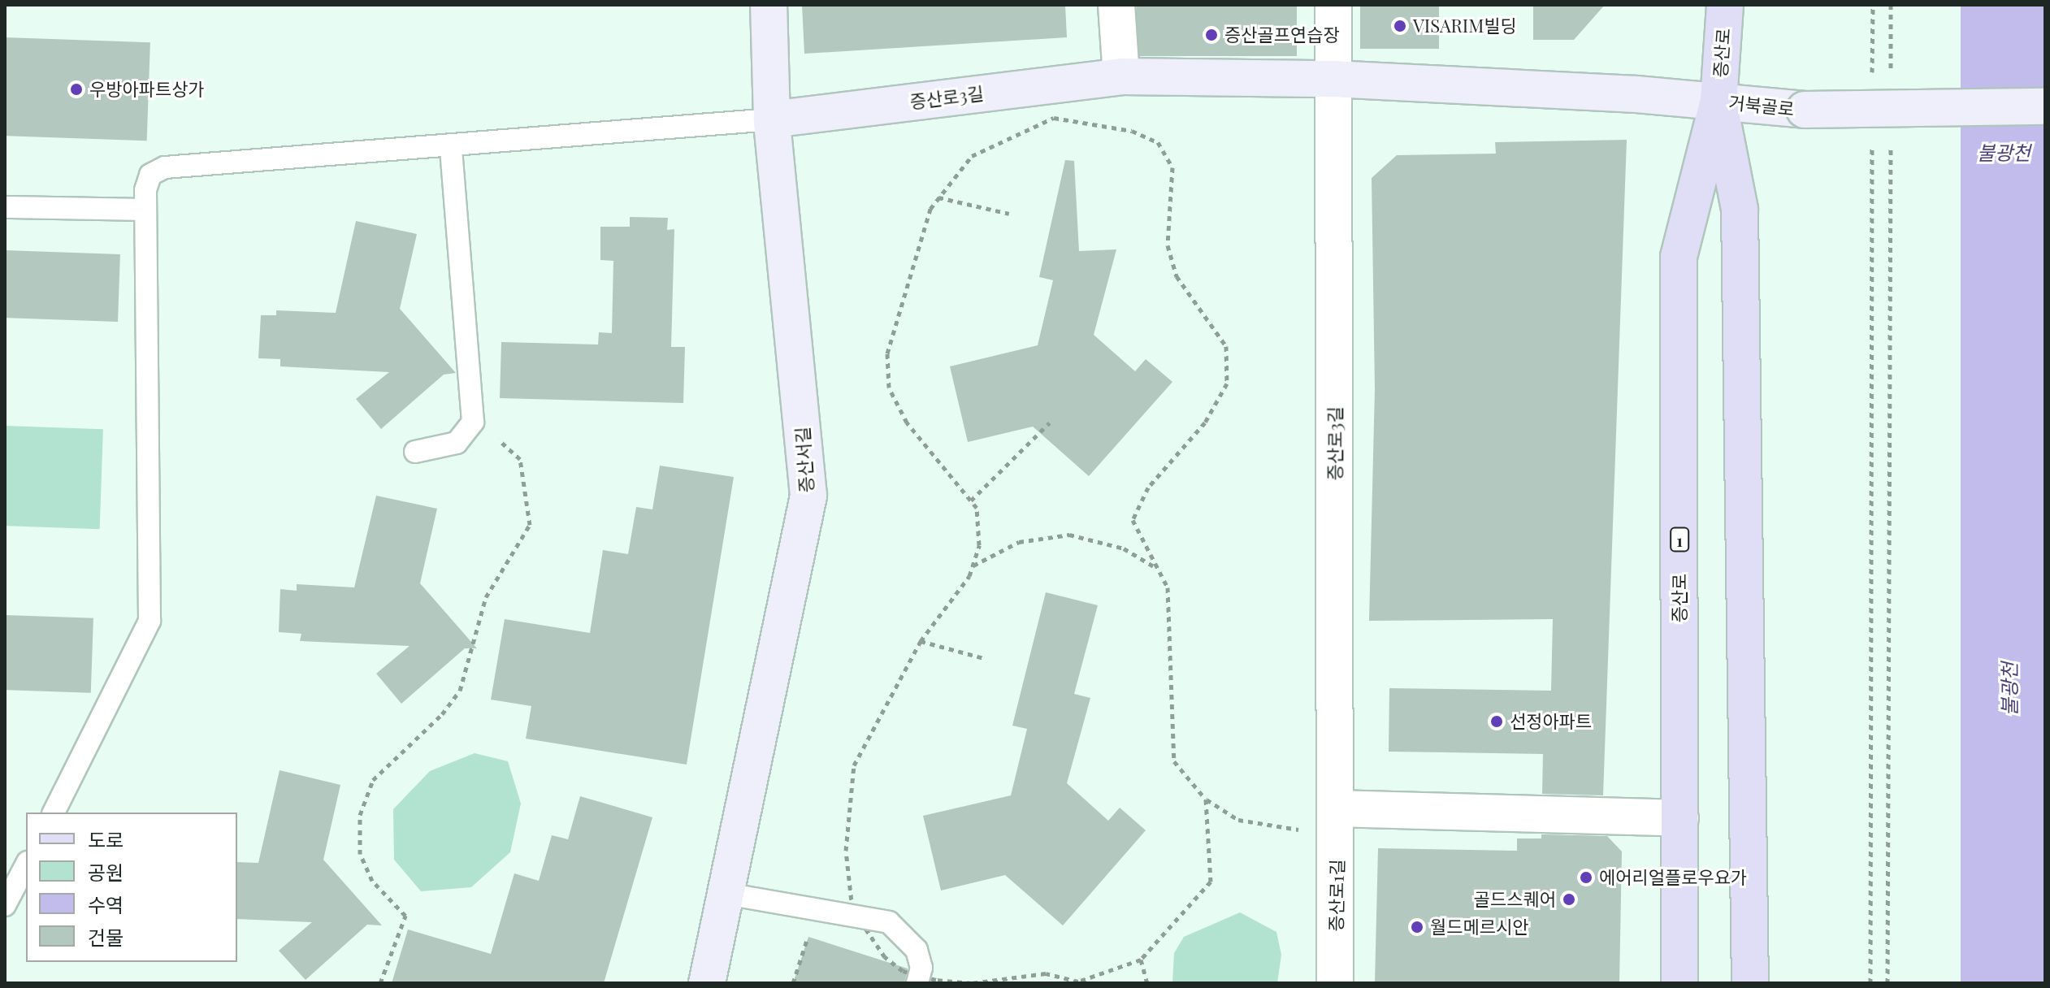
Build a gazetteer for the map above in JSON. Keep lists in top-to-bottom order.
{
  "streets": {
    "main road": ["증산로", "1"],
    "street": [
      "증산로3길",
      "거북골로",
      "증산서길",
      "증산로1길"
    ]
  },
  "crossings": [
    ["증산로", "증산로3길"],
    ["증산로", "거북골로"],
    ["증산로3길", "거북골로"],
    ["증산로3길", "증산서길"],
    ["증산로3길", "증산로1길"]
  ],
  "water": ["불광천"],
  "places": [
    "VISARIM빌딩",
    "증산골프연습장",
    "우방아파트상가",
    "선정아파트",
    "에어리얼플로우요가",
    "골드스퀘어",
    "월드메르시안"
  ],
  "legend": [
    "도로",
    "공원",
    "수역",
    "건물"
  ]
}
